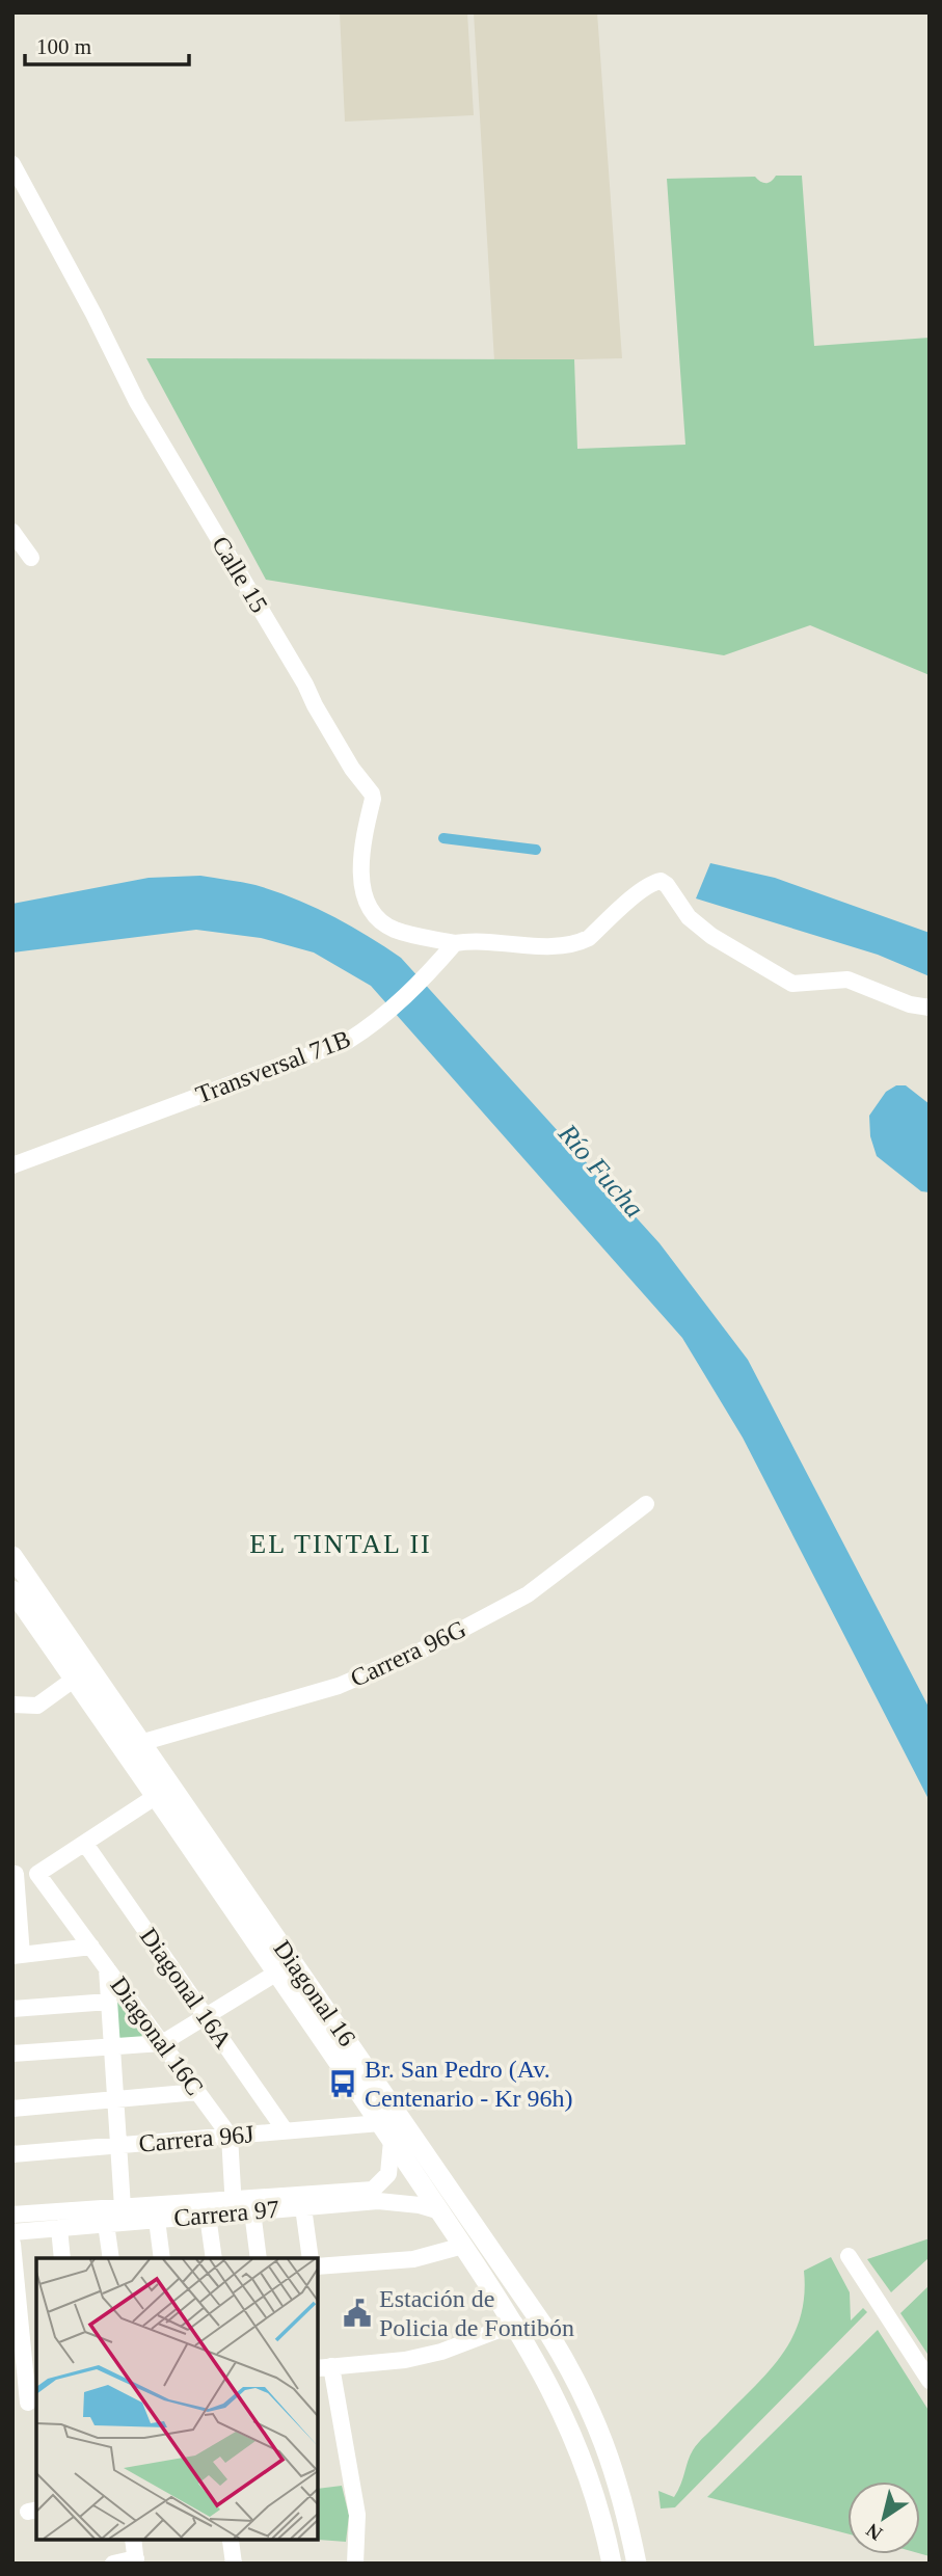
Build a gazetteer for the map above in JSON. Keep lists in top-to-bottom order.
{
  "streets": {
    "main road": ["Diagonal 16"],
    "street": [
      "Calle 15",
      "Transversal 71B",
      "Carrera 96G",
      "Diagonal 16A",
      "Diagonal 16C",
      "Carrera 96J",
      "Carrera 97"
    ]
  },
  "crossings": [
    ["Calle 15", "Transversal 71B"],
    ["Carrera 96G", "Diagonal 16"],
    ["Diagonal 16A", "Carrera 96J"],
    ["Diagonal 16", "Carrera 96J"],
    ["Diagonal 16", "Carrera 97"],
    ["Diagonal 16C", "Carrera 96J"]
  ],
  "districts": ["EL TINTAL II"],
  "water": ["Río Fucha"],
  "places": {
    "bus stop": ["Br. San Pedro (Av. Centenario - Kr 96h)"],
    "public building": ["Estación de Policia de Fontibón"]
  },
  "scale_bar": "100 m",
  "north": "bottom left"
}
